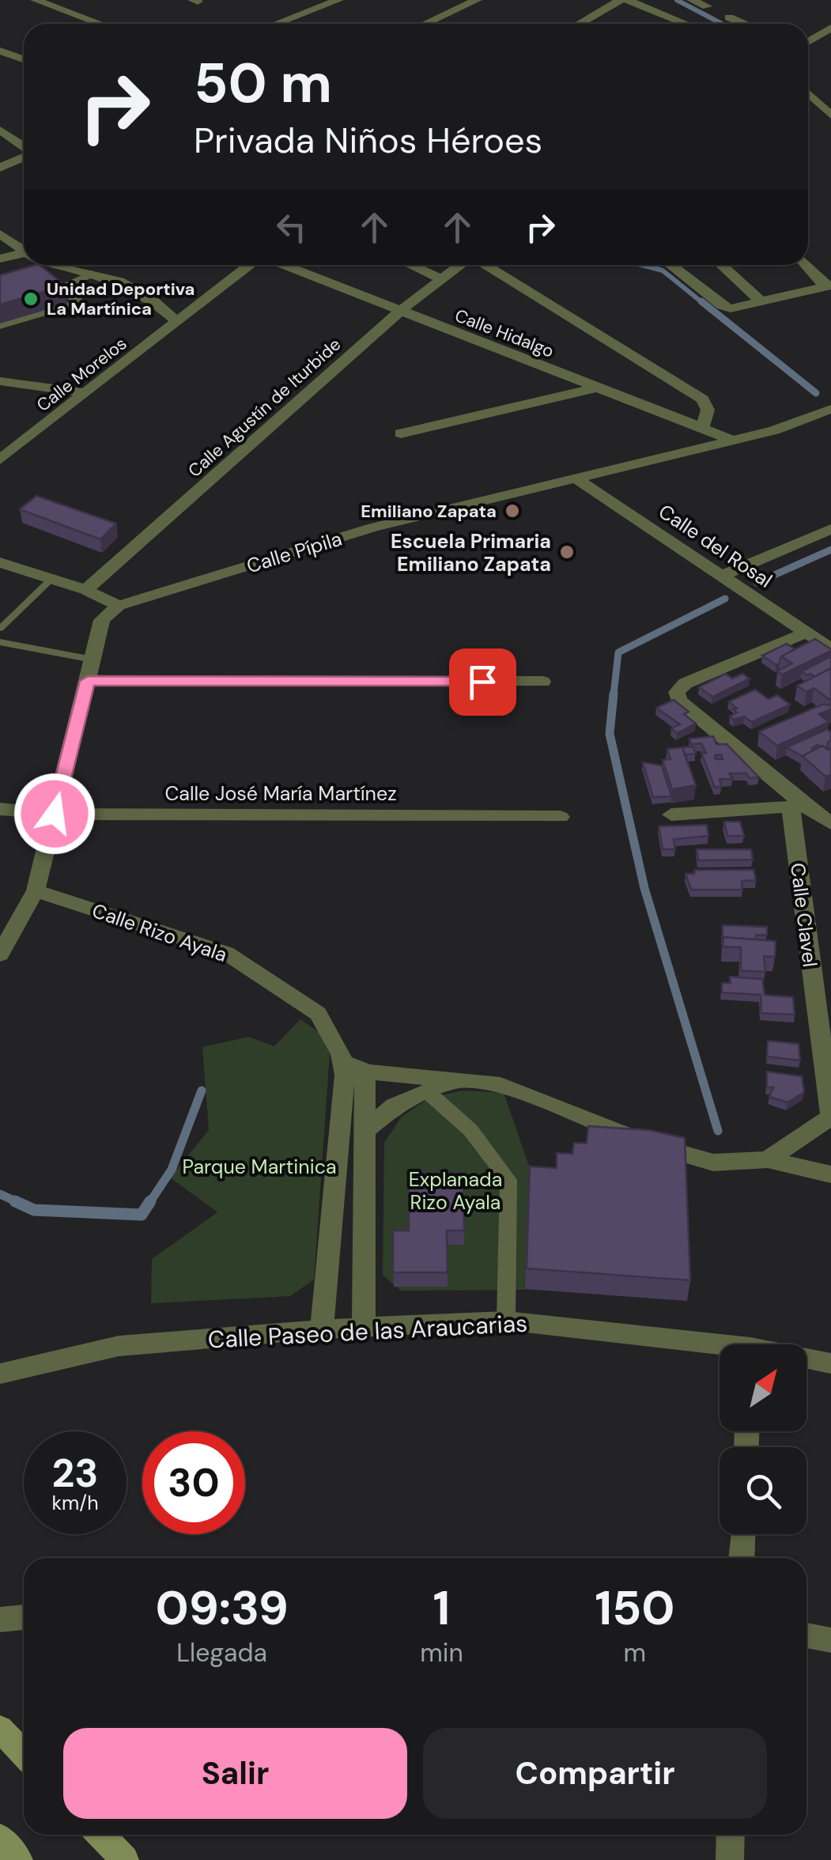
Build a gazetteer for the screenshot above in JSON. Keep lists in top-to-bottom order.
{
  "streets": {
    "street": [
      "Calle Hidalgo",
      "Calle Morelos",
      "Calle Agustín de Iturbide",
      "Calle del Rosal",
      "Calle Pípila",
      "Calle José María Martínez",
      "Calle Clavel",
      "Calle Rizo Ayala",
      "Calle Paseo de las Araucarias"
    ]
  },
  "crossings": [
    ["Calle Hidalgo", "Calle Agustín de Iturbide"],
    ["Calle Hidalgo", "Calle Pípila"],
    ["Calle del Rosal", "Calle Pípila"],
    ["Calle Rizo Ayala", "Calle Paseo de las Araucarias"]
  ],
  "parks": ["Parque Martinica", "Explanada Rizo Ayala"],
  "places": ["Unidad Deportiva La Martínica", "Emiliano Zapata", "Escuela Primaria Emiliano Zapata"],
  "north": "top right",
  "page": {
    "turn": ["50 m", "Privada Niños Héroes"],
    "speed": "23 km/h",
    "limit": "30",
    "eta": [
      "09:39",
      "Llegada",
      "1",
      "min",
      "150",
      "m"
    ],
    "buttons": ["Salir", "Compartir"]
  }
}
